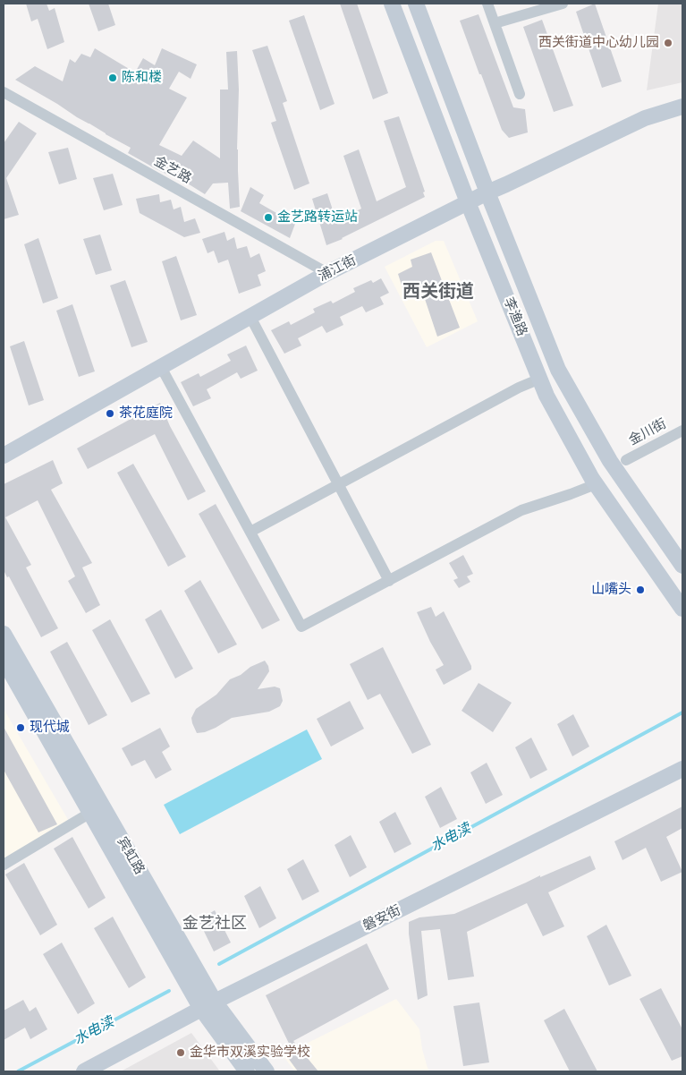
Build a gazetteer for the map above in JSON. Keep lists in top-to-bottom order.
{
  "streets": {
    "main road": [
      "浦江街",
      "李渔路",
      "宾虹路",
      "磐安街"
    ],
    "street": ["金艺路", "金川街"]
  },
  "crossings": [
    ["金艺路", "浦江街"],
    ["浦江街", "李渔路"],
    ["宾虹路", "磐安街"]
  ],
  "districts": ["西关街道", "金艺社区"],
  "water": ["水电渎"],
  "places": [
    "西关街道中心幼儿园",
    "陈和楼",
    "金艺路转运站",
    "茶花庭院",
    "山嘴头",
    "现代城",
    "金华市双溪实验学校"
  ]
}
